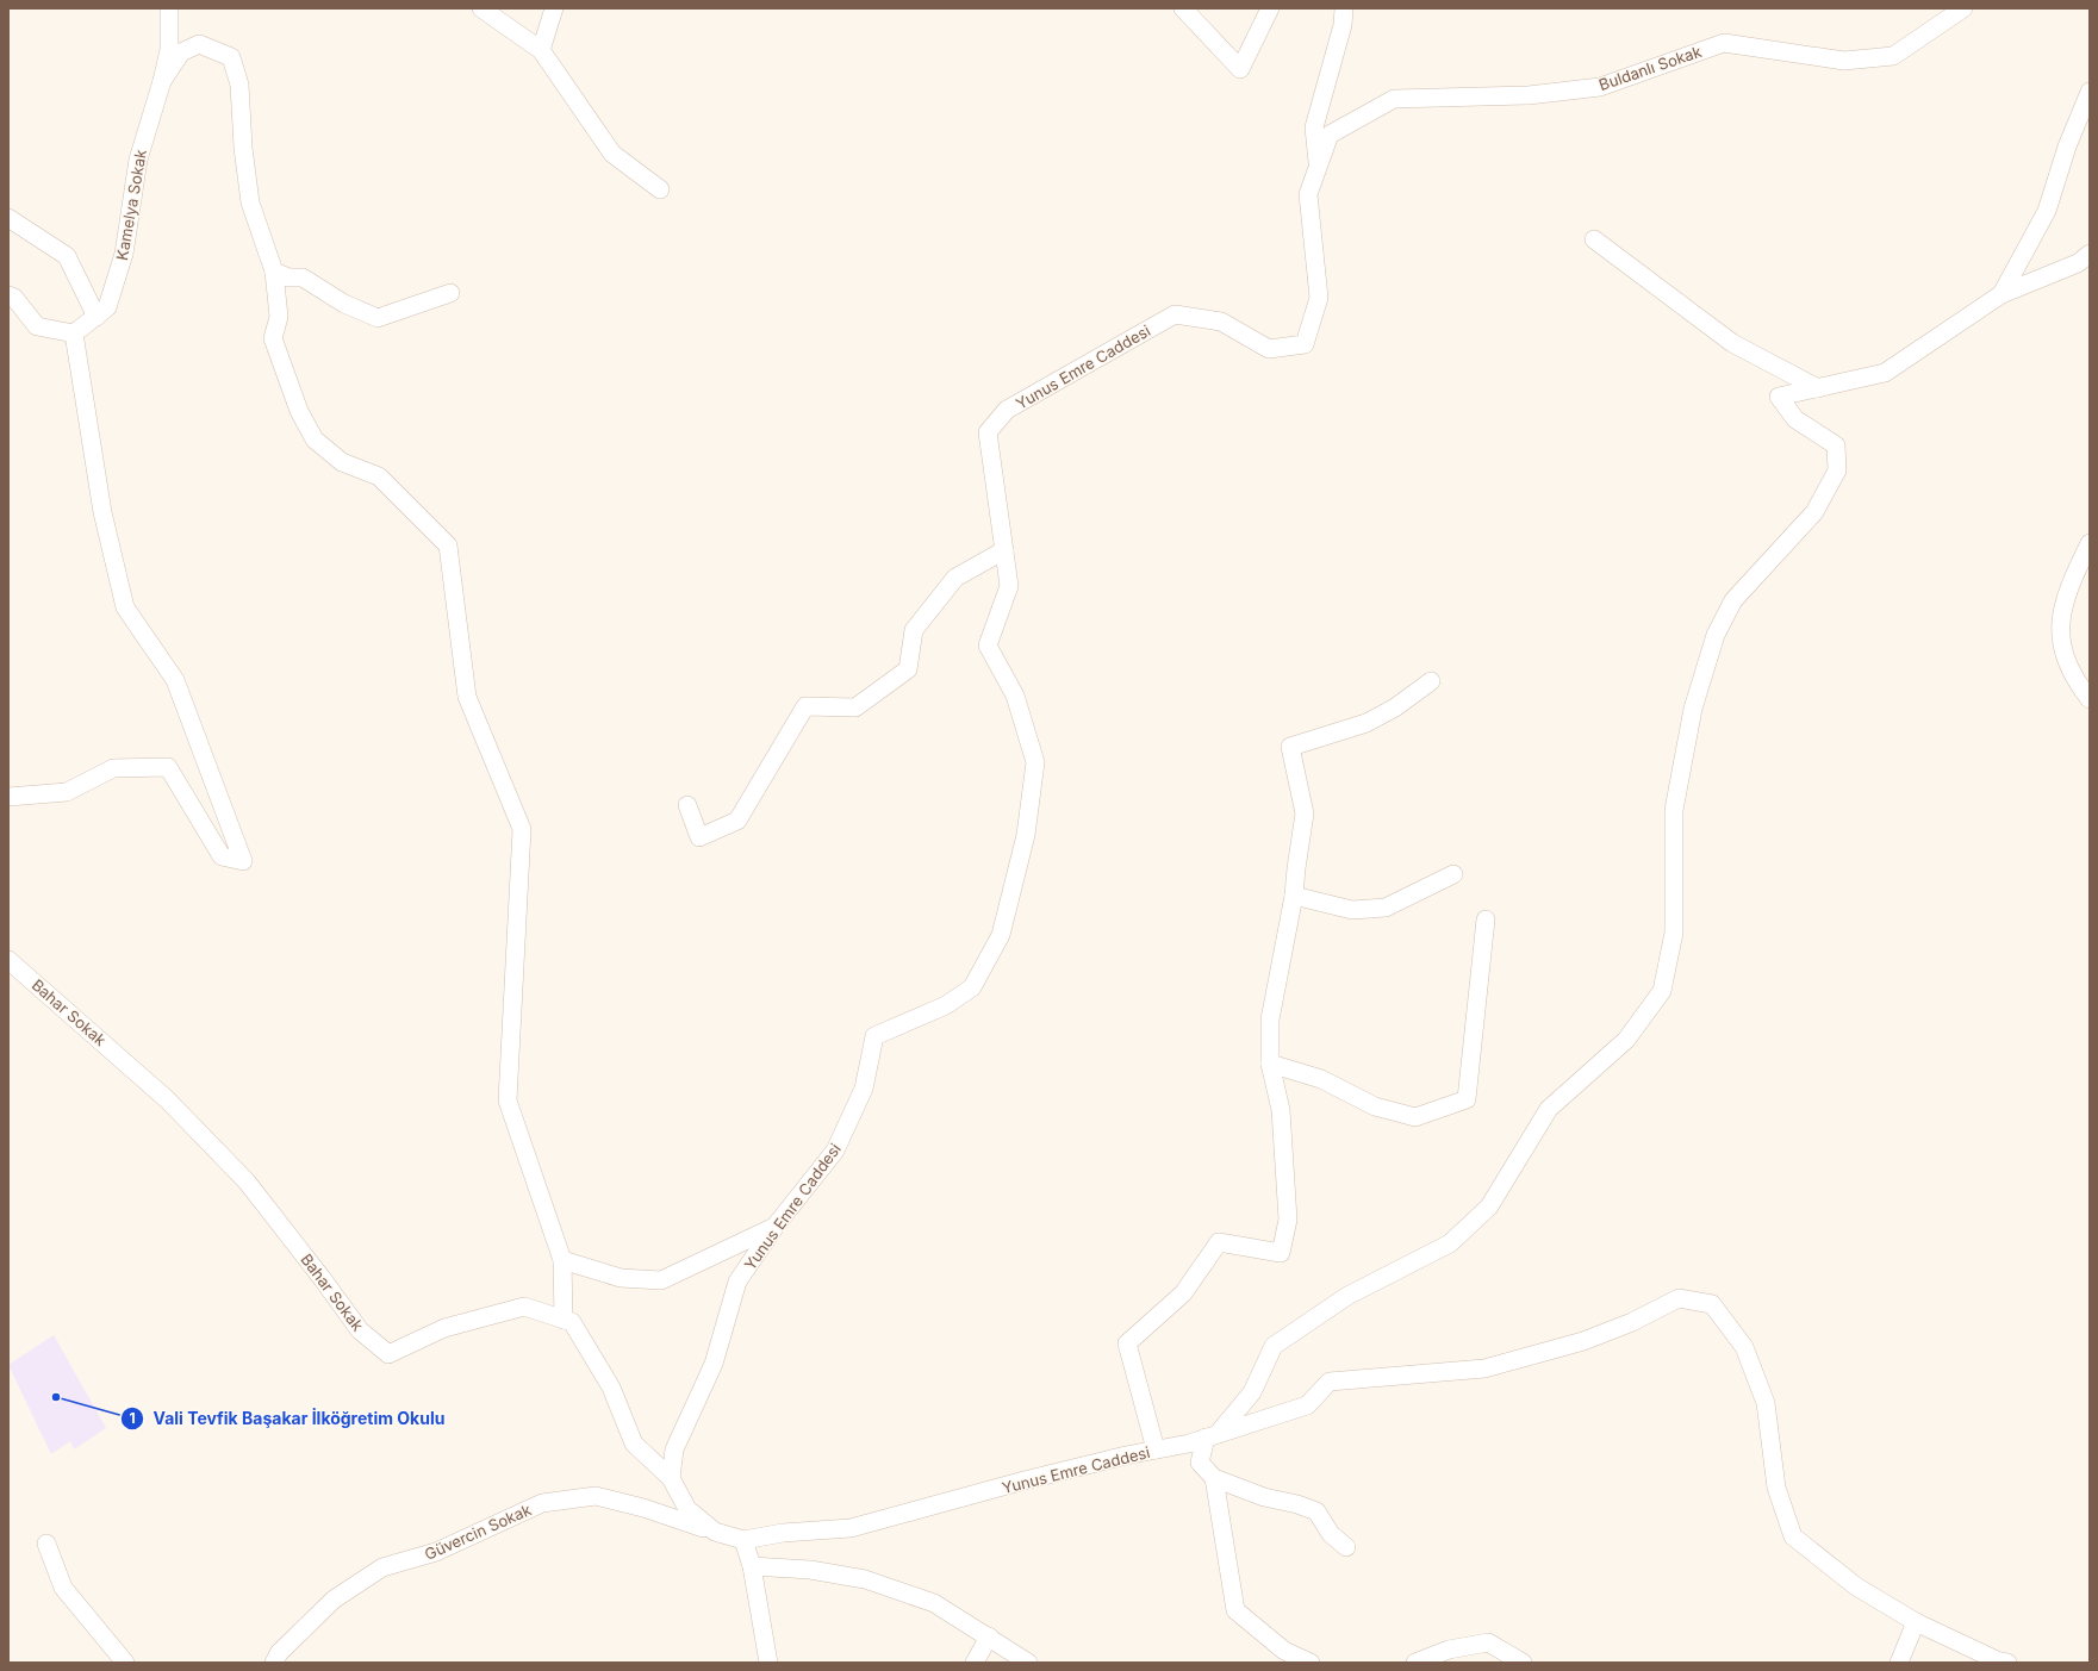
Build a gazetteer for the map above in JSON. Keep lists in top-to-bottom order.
{
  "streets": {
    "street": [
      "Buldanlı Sokak",
      "Kamelya Sokak",
      "Yunus Emre Caddesi",
      "Bahar Sokak",
      "Güvercin Sokak"
    ]
  },
  "crossings": [
    ["Buldanlı Sokak", "Yunus Emre Caddesi"],
    ["Yunus Emre Caddesi", "Bahar Sokak"],
    ["Yunus Emre Caddesi", "Güvercin Sokak"]
  ],
  "places": ["Vali Tevfik Başakar İlköğretim Okulu"]
}
